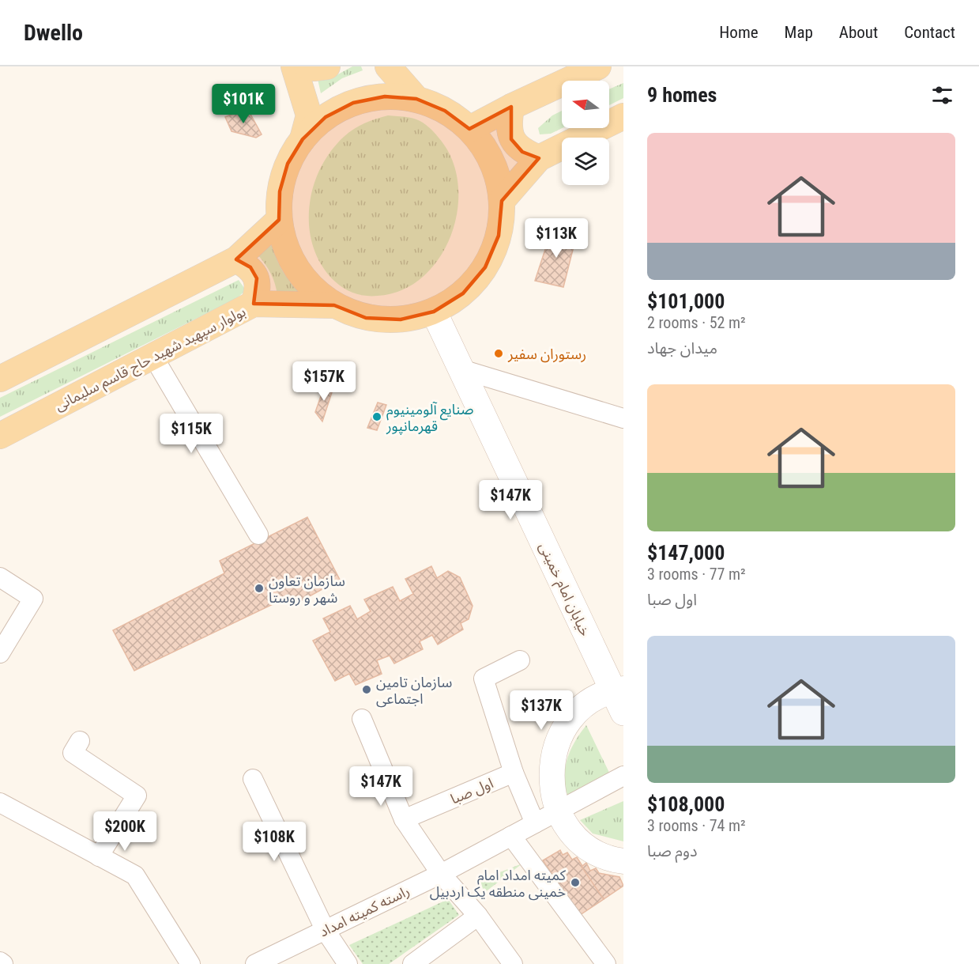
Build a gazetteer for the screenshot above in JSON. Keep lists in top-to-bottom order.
{
  "streets": {
    "main road": ["بولوار سپهبد شهید حاج قاسم سلیمانی", "خیابان امام خمینی"],
    "street": ["اول صبا", "راسته کمیته امداد"]
  },
  "places": [
    "رستوران سفیر",
    "صنایع آلومینیوم قهرمانپور",
    "سازمان تعاون شهر و روستا",
    "سازمان تامین اجتماعی",
    "کمیته امداد امام خمینی منطقه یک اردبیل"
  ],
  "north": "left",
  "page": {
    "header": "Dwello",
    "nav": [
      "Home",
      "Map",
      "About",
      "Contact"
    ],
    "heading": "9 homes",
    "price": [
      "$101K",
      "$113K",
      "$157K",
      "$115K",
      "$147K",
      "$137K",
      "$147K",
      "$200K",
      "$108K"
    ],
    "list": [
      {
        "name": "$101,000",
        "note": "2 rooms · 52 m² · میدان جهاد"
      },
      {
        "name": "$147,000",
        "note": "3 rooms · 77 m² · اول صبا"
      },
      {
        "name": "$108,000",
        "note": "3 rooms · 74 m² · دوم صبا"
      }
    ]
  }
}
